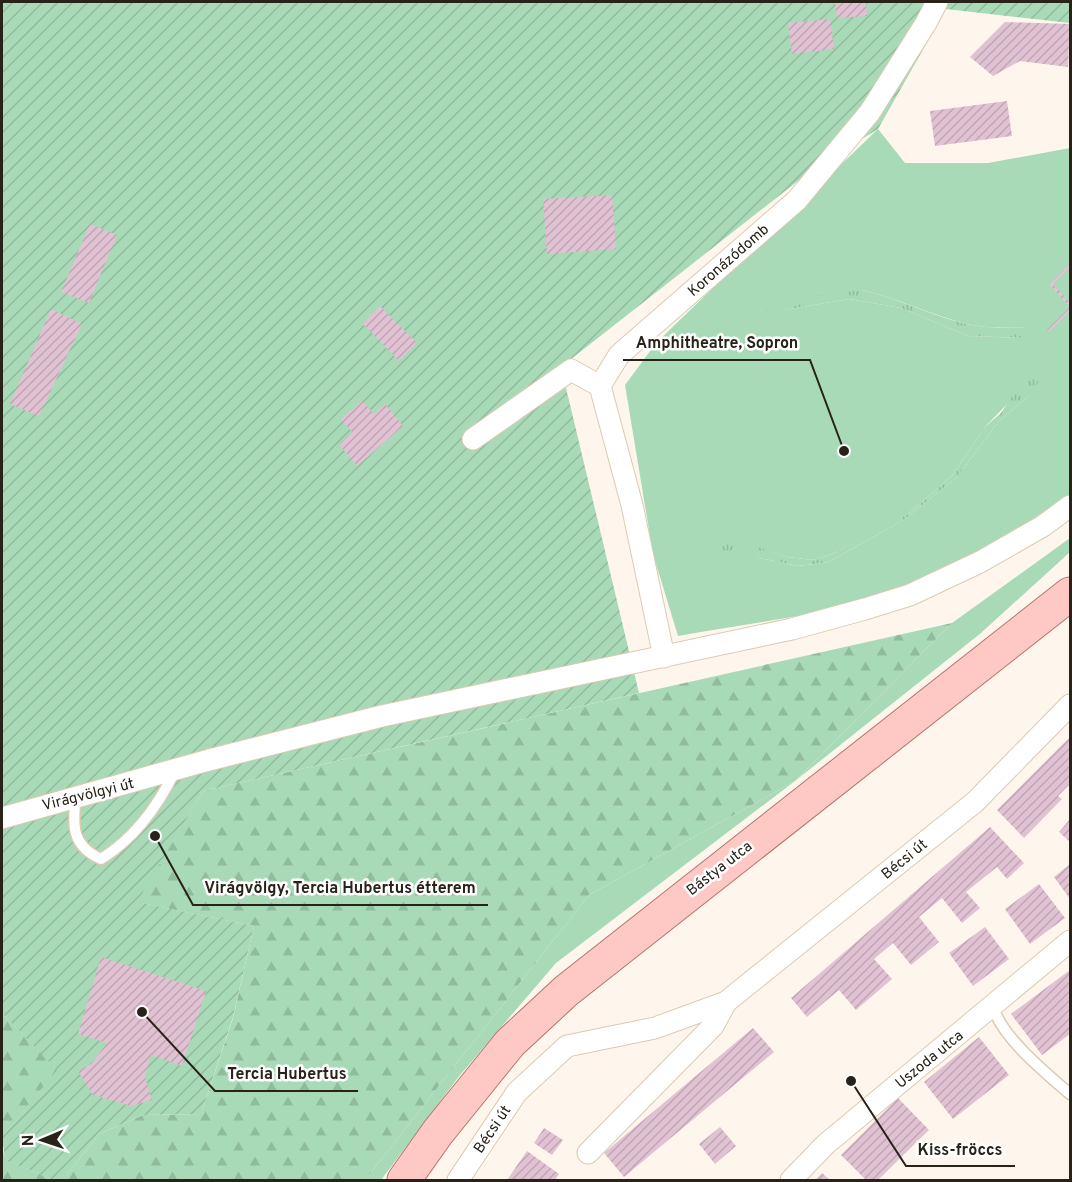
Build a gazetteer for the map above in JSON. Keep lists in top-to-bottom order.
{
  "streets": {
    "main road": ["Bástya utca"],
    "street": [
      "Koronázódomb",
      "Virágvölgyi út",
      "Bécsi út",
      "Uszoda utca"
    ]
  },
  "places": [
    "Amphitheatre, Sopron",
    "Virágvölgy, Tercia Hubertus étterem",
    "Tercia Hubertus",
    "Kiss-fröccs"
  ],
  "north": "left"
}
